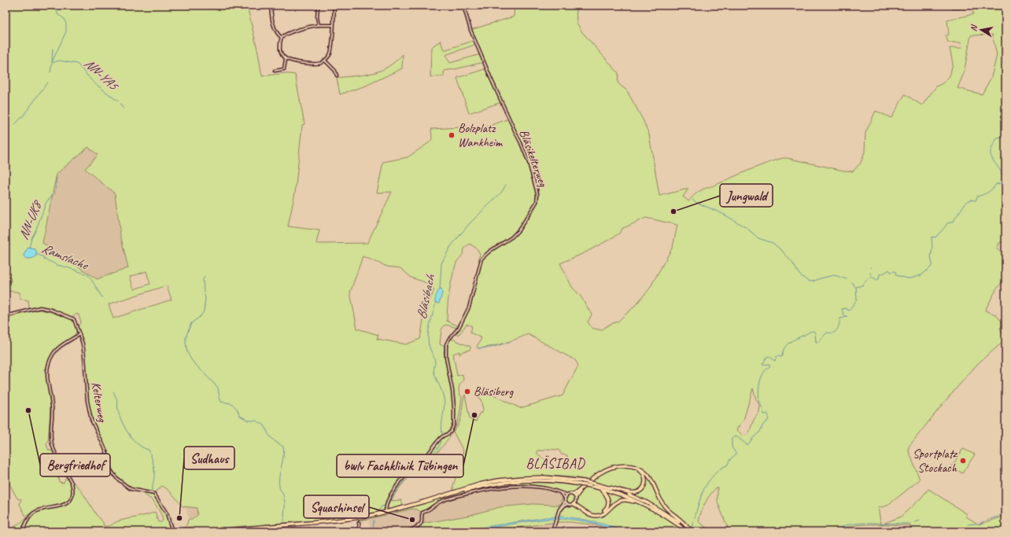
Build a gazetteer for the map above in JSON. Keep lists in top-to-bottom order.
{
  "streets": {
    "street": ["Bläsikelterweg", "Kelterweg"]
  },
  "districts": ["BLÄSIBAD"],
  "water": [
    "NN-YA5",
    "NN-UK8",
    "Ramslache",
    "Bläsibach"
  ],
  "places": [
    "Bolzplatz Wankheim",
    "Jungwald",
    "Bläsiberg",
    "Bergfriedhof",
    "bwlv Fachklinik Tübingen",
    "Sportplatz Stockach",
    "Sudhaus",
    "Squashinsel"
  ],
  "north": "left"
}
